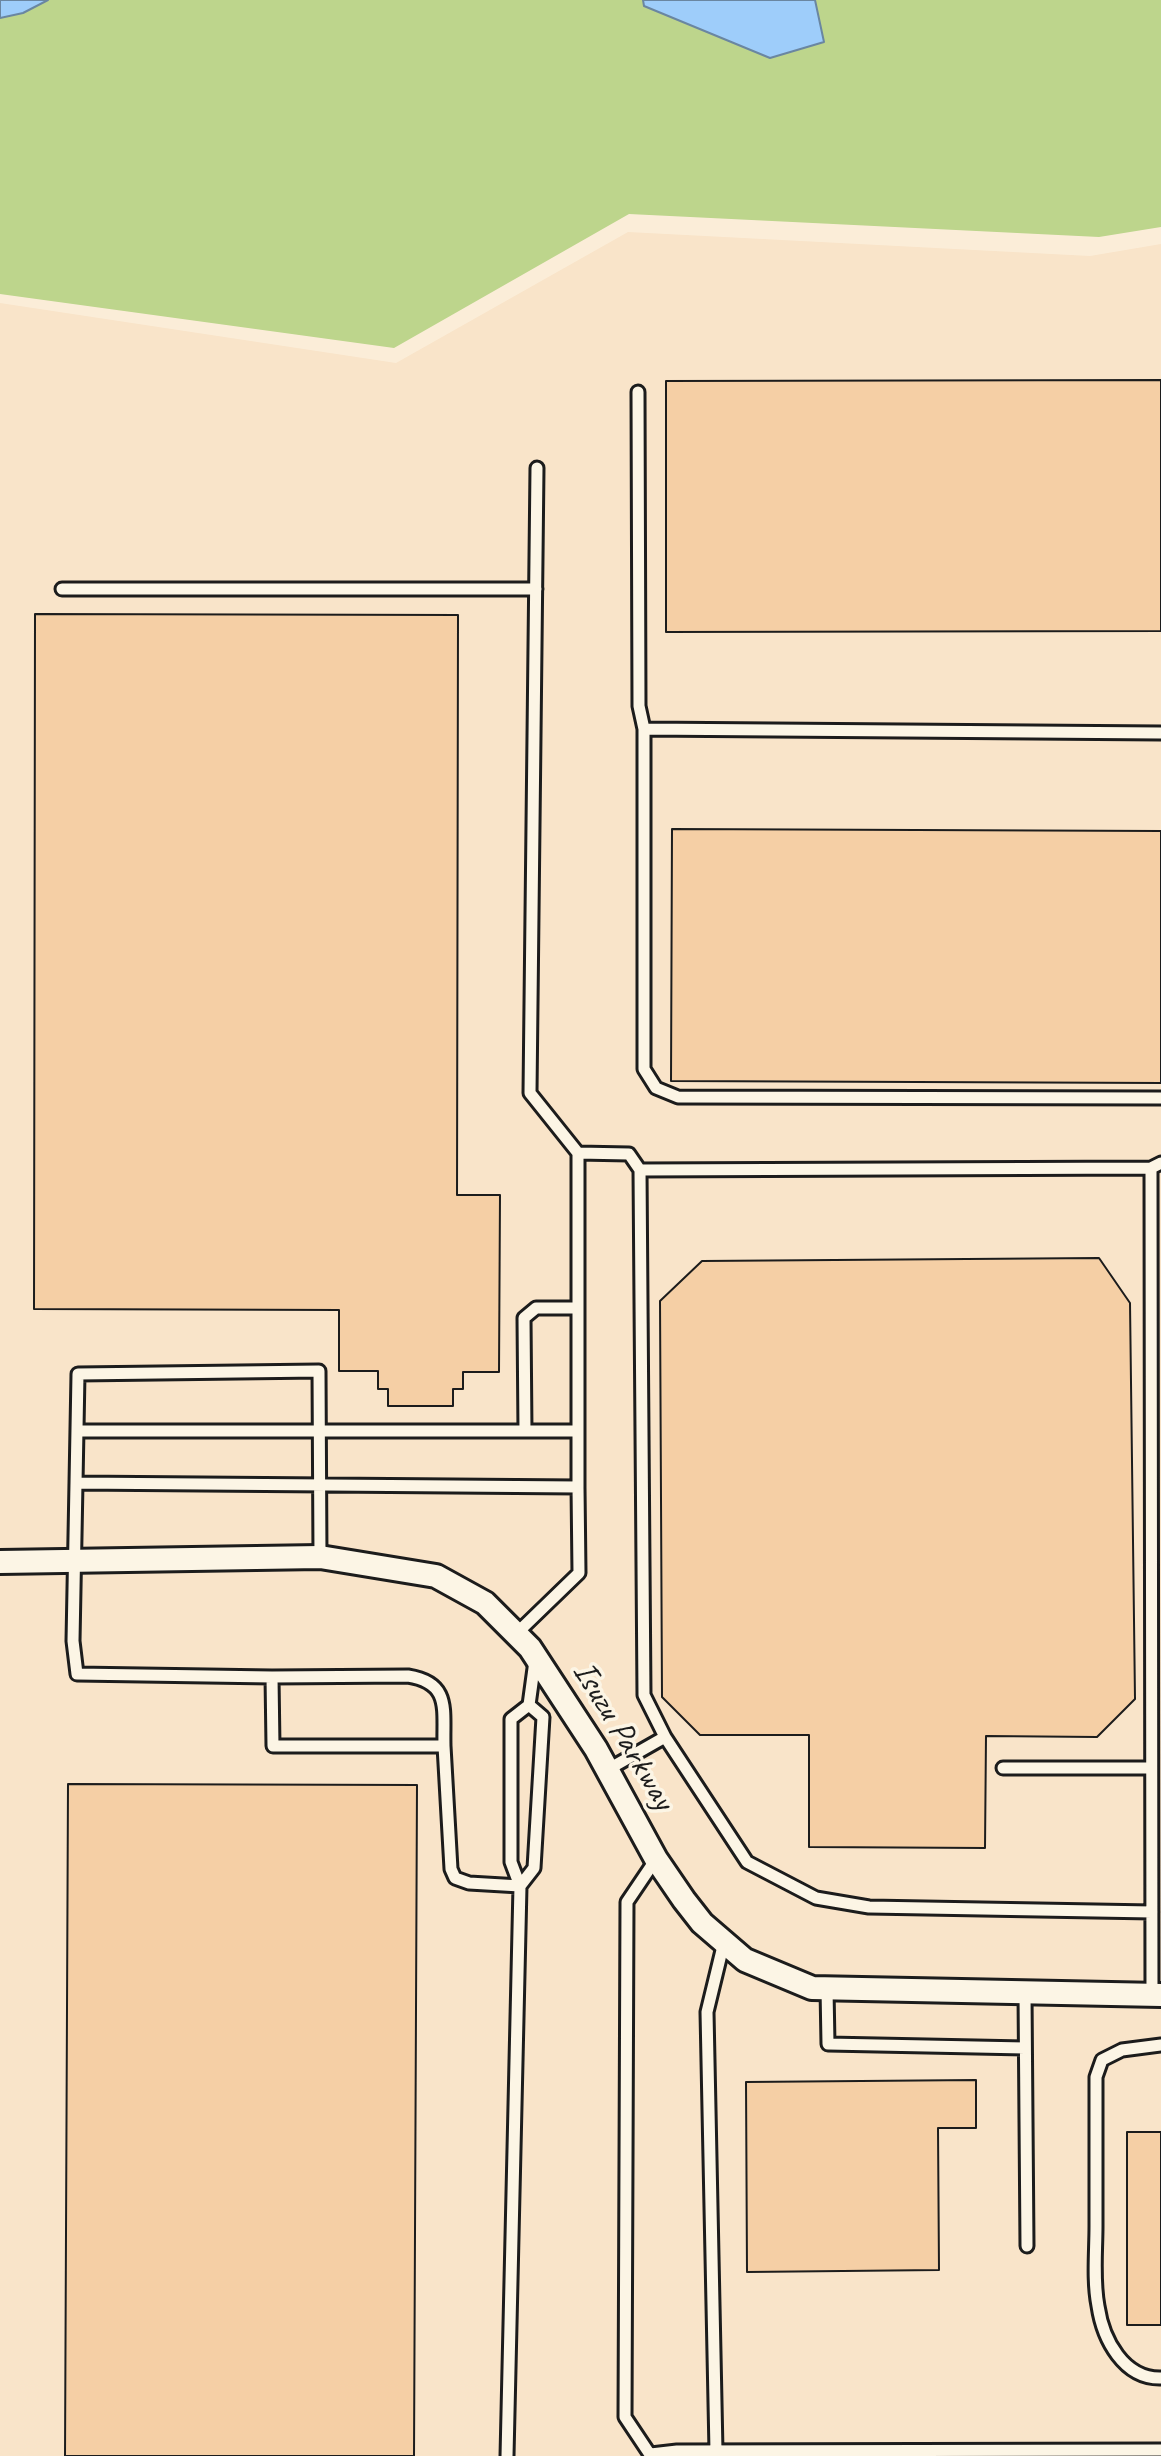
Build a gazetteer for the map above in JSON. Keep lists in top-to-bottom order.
{
  "streets": {
    "street": ["Isuzu Parkway"]
  }
}
